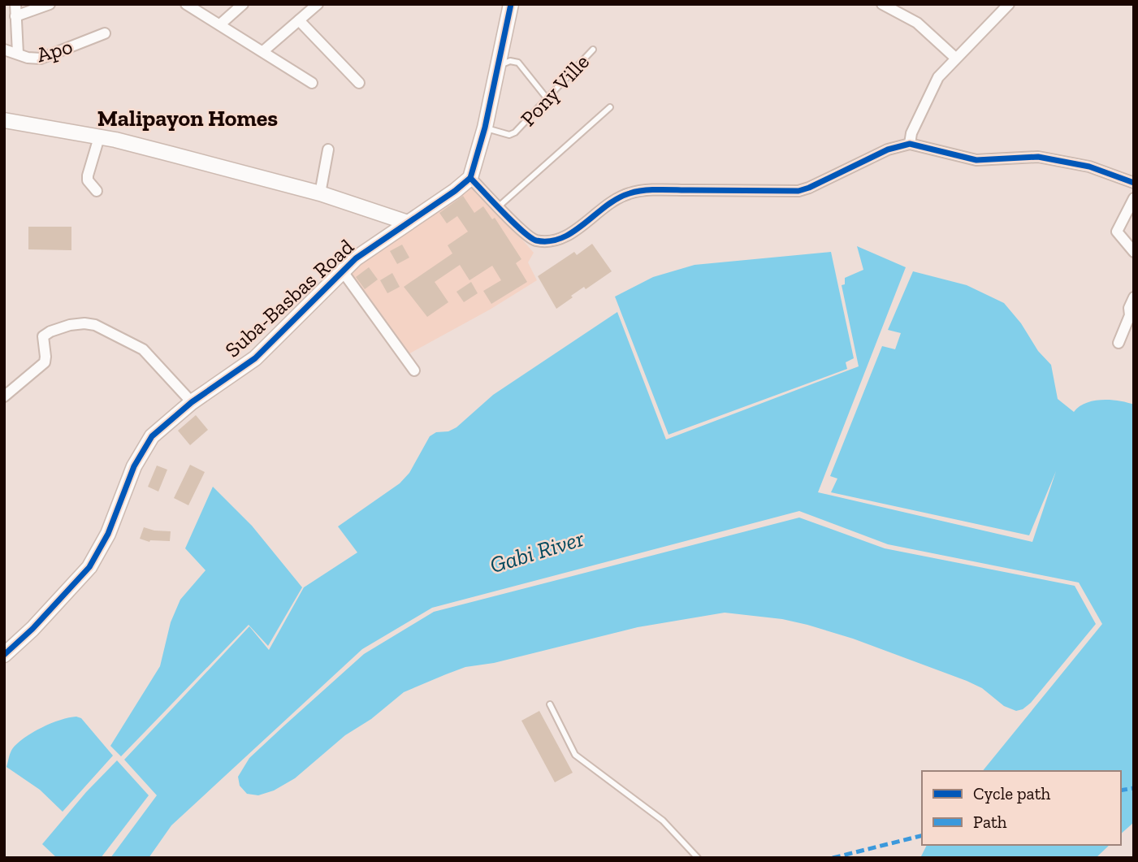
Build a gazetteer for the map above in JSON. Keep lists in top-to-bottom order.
{
  "streets": {
    "street": ["Apo", "Suba-Basbas Road"],
    "lane": ["Pony Ville"]
  },
  "districts": ["Malipayon Homes"],
  "water": ["Gabi River"],
  "legend": ["Cycle path", "Path"]
}
